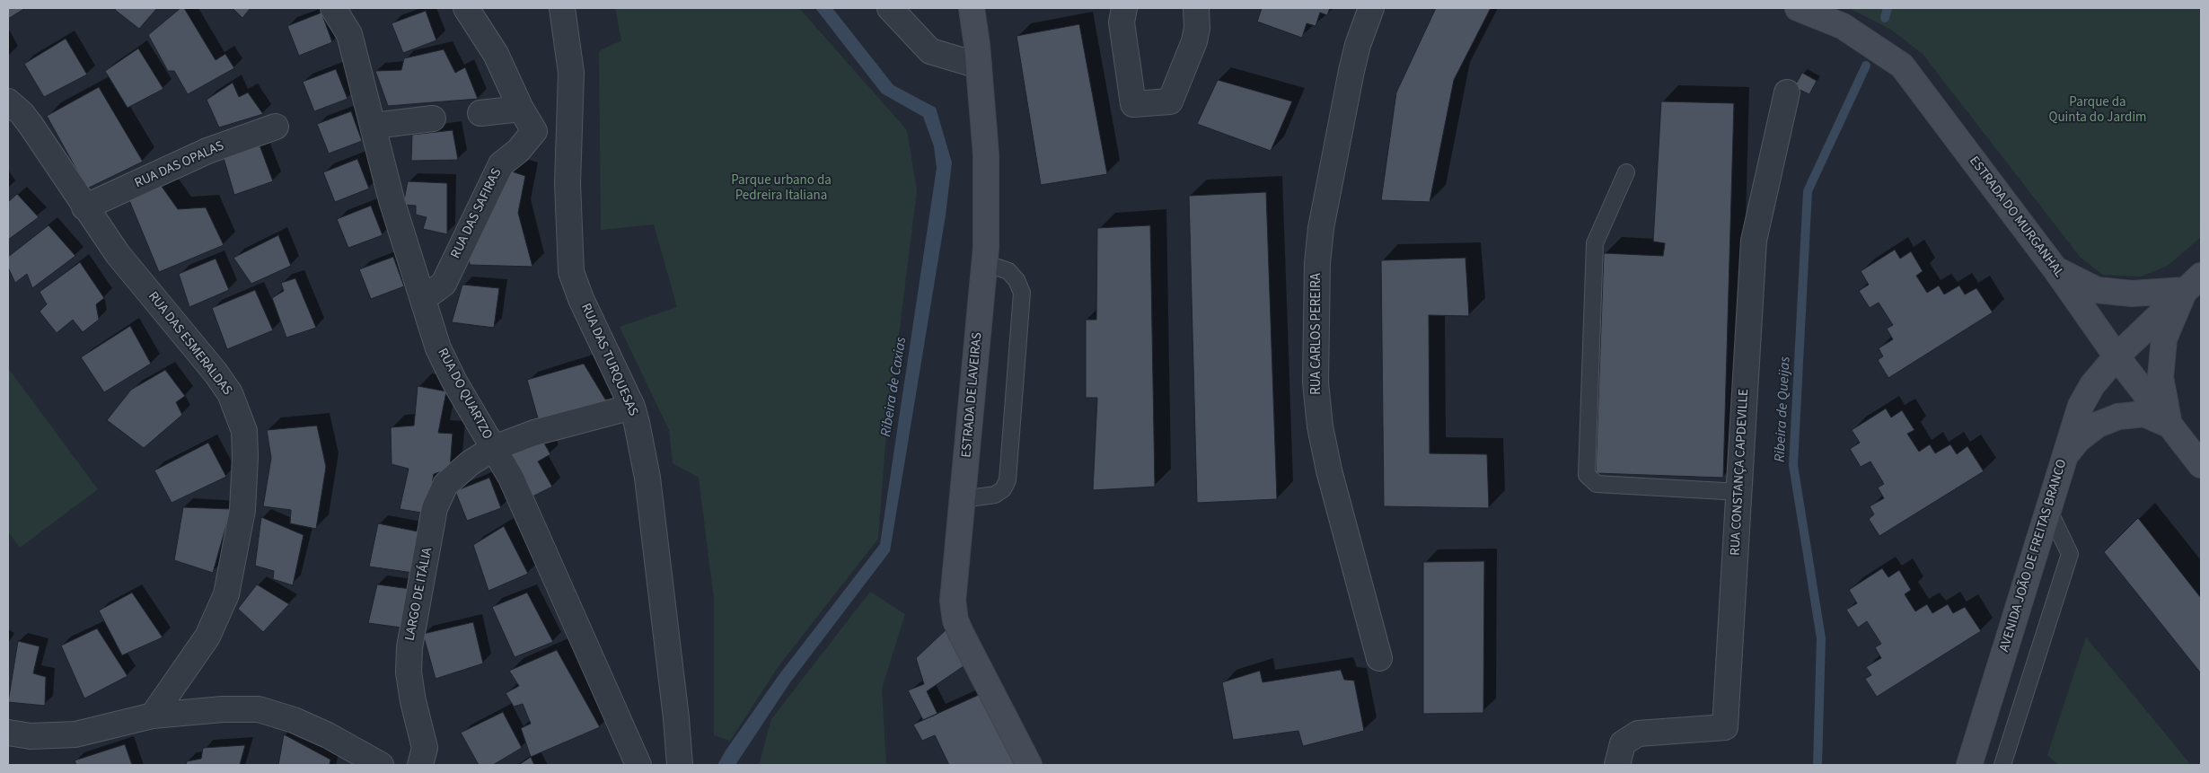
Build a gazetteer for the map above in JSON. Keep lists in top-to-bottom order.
{
  "streets": {
    "street": [
      "RUA DAS OPALAS",
      "RUA DAS SAFIRAS",
      "ESTRADA DO MURGANHAL",
      "RUA CARLOS PEREIRA",
      "RUA DAS ESMERALDAS",
      "RUA DAS TURQUESAS",
      "RUA DO QUARTZO",
      "ESTRADA DE LAVEIRAS",
      "RUA CONSTANÇA CAPDEVILLE",
      "AVENIDA JOÃO DE FREITAS BRANCO",
      "LARGO DE ITÁLIA"
    ]
  },
  "crossings": [
    ["RUA DAS OPALAS", "RUA DAS ESMERALDAS"],
    ["RUA DAS SAFIRAS", "RUA DO QUARTZO"],
    ["ESTRADA DO MURGANHAL", "AVENIDA JOÃO DE FREITAS BRANCO"],
    ["RUA DAS TURQUESAS", "LARGO DE ITÁLIA"],
    ["RUA DO QUARTZO", "LARGO DE ITÁLIA"]
  ],
  "water": ["Ribeira de Caxias", "Ribeira de Queijas"],
  "parks": ["Parque da Quinta do Jardim", "Parque urbano da Pedreira Italiana"]
}
